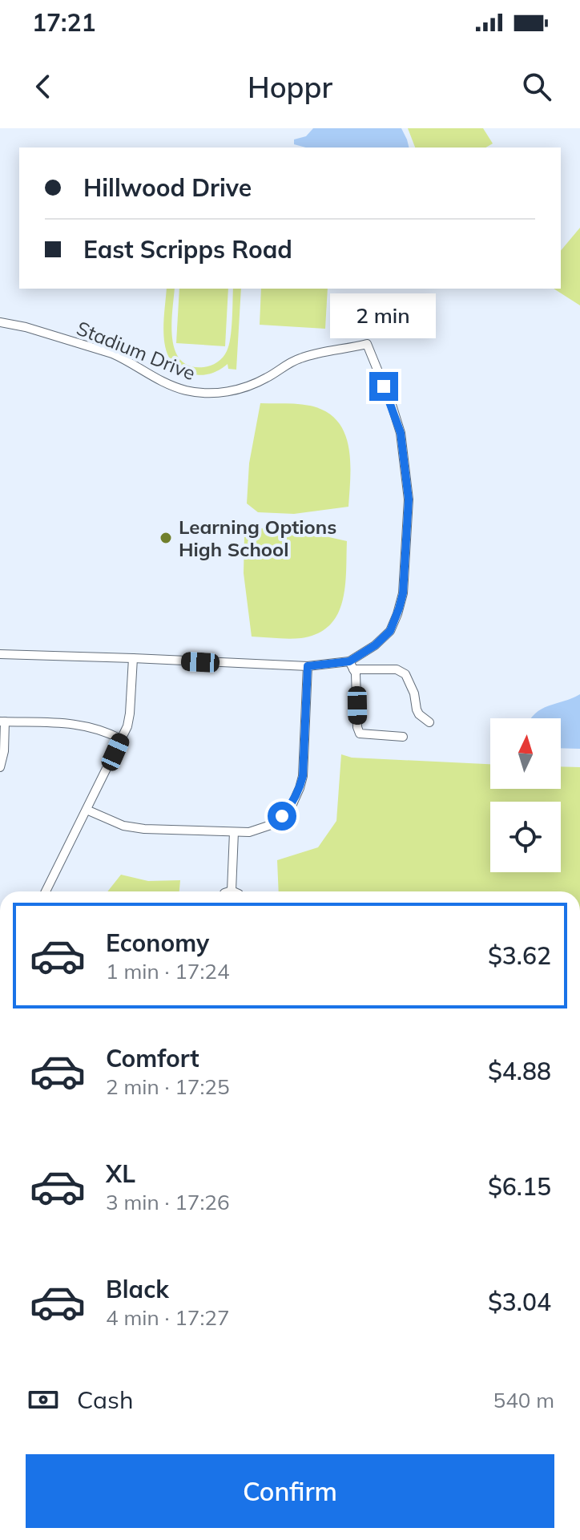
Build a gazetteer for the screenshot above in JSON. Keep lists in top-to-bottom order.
{
  "streets": {
    "street": ["Stadium Drive"]
  },
  "places": ["Learning Options High School"],
  "north": "top",
  "page": {
    "status": "17:21",
    "header": "Hoppr",
    "banner": ["Hillwood Drive", "East Scripps Road"],
    "bubble": "2 min",
    "list": [
      {
        "name": "Economy",
        "note": "1 min · 17:24",
        "value": "$3.62"
      },
      {
        "name": "Comfort",
        "note": "2 min · 17:25",
        "value": "$4.88"
      },
      {
        "name": "XL",
        "note": "3 min · 17:26",
        "value": "$6.15"
      },
      {
        "name": "Black",
        "note": "4 min · 17:27",
        "value": "$3.04"
      }
    ],
    "pay": ["Cash", "540 m"],
    "buttons": "Confirm"
  }
}
